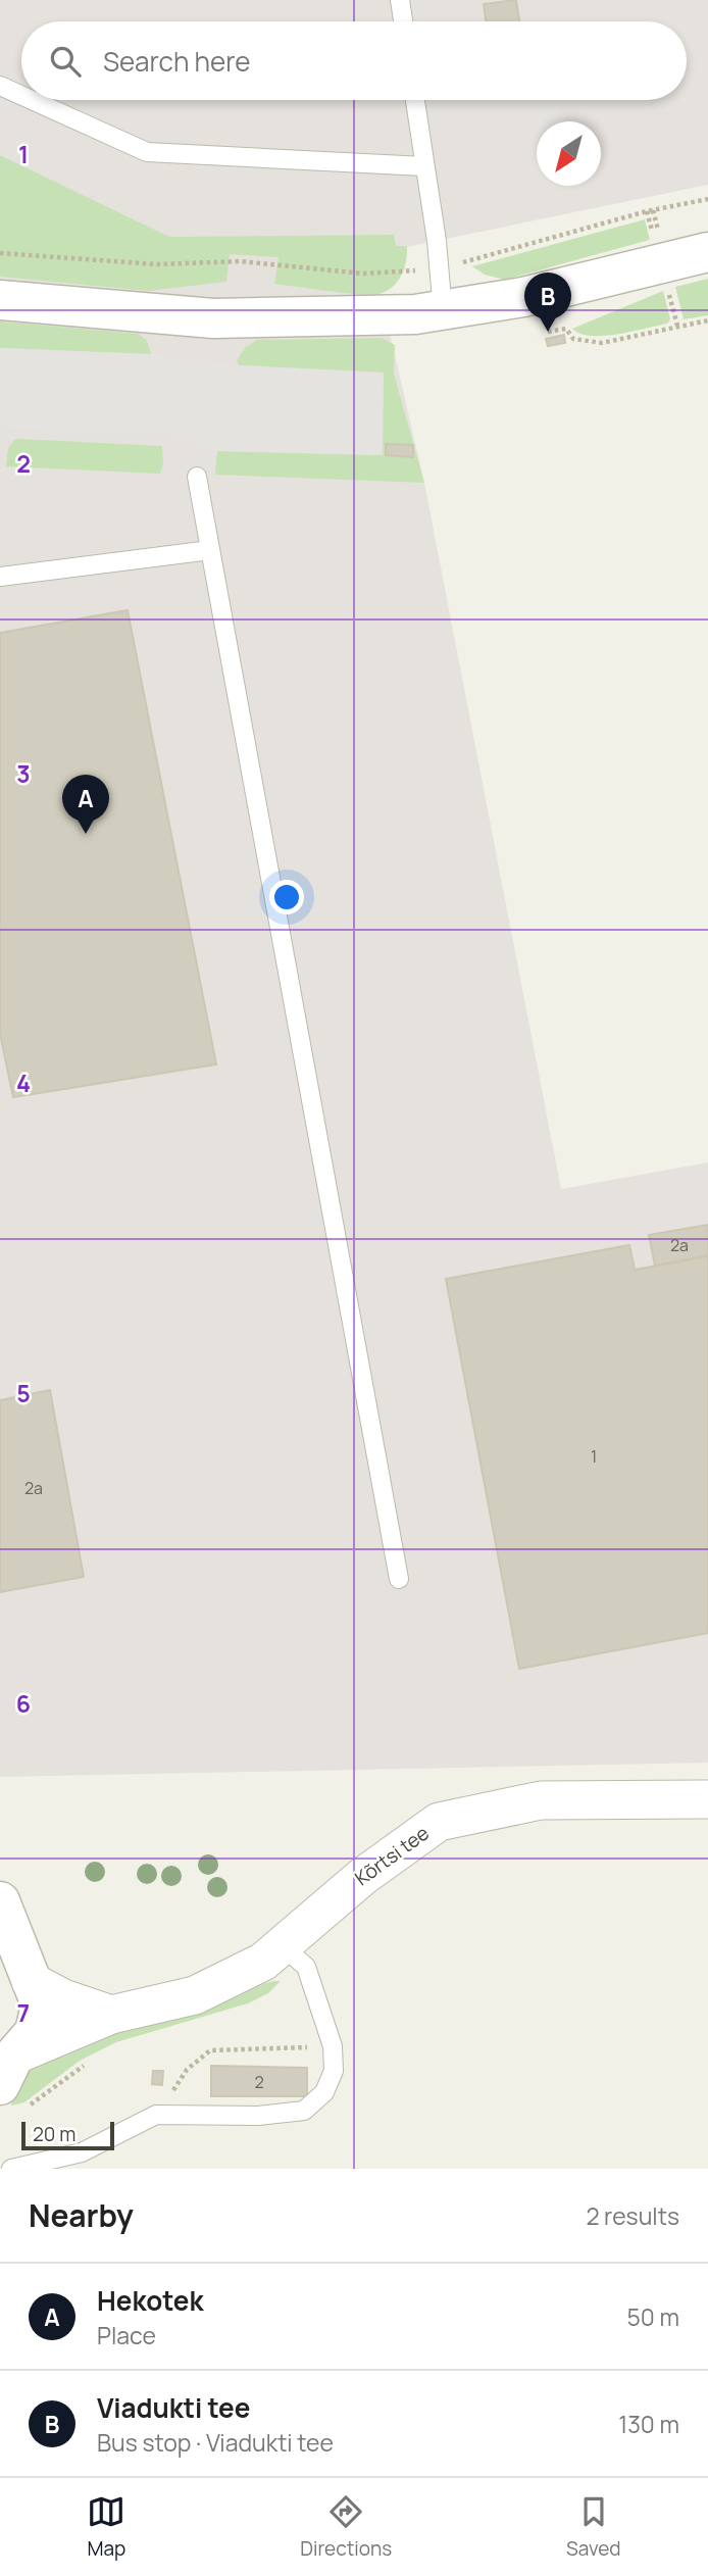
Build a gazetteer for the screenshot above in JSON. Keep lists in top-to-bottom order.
{
  "streets": {
    "street": ["Kõrtsi tee"]
  },
  "house_numbers": [
    "2a",
    "1",
    "2a",
    "2"
  ],
  "scale_bar": "20 m",
  "north": "bottom left",
  "page": {
    "search": "Search here",
    "pins": ["B", "A"],
    "scale": "20 m",
    "heading": ["Nearby", "2 results"],
    "list": [
      {
        "mark": "A",
        "name": "Hekotek",
        "note": "Place",
        "value": "50 m"
      },
      {
        "mark": "B",
        "name": "Viadukti tee",
        "note": "Bus stop · Viadukti tee",
        "value": "130 m"
      }
    ],
    "nav": ["Map", "Directions", "Saved"]
  },
  "grid": {
    "rows": [
      "1",
      "2",
      "3",
      "4",
      "5",
      "6",
      "7"
    ]
  }
}
